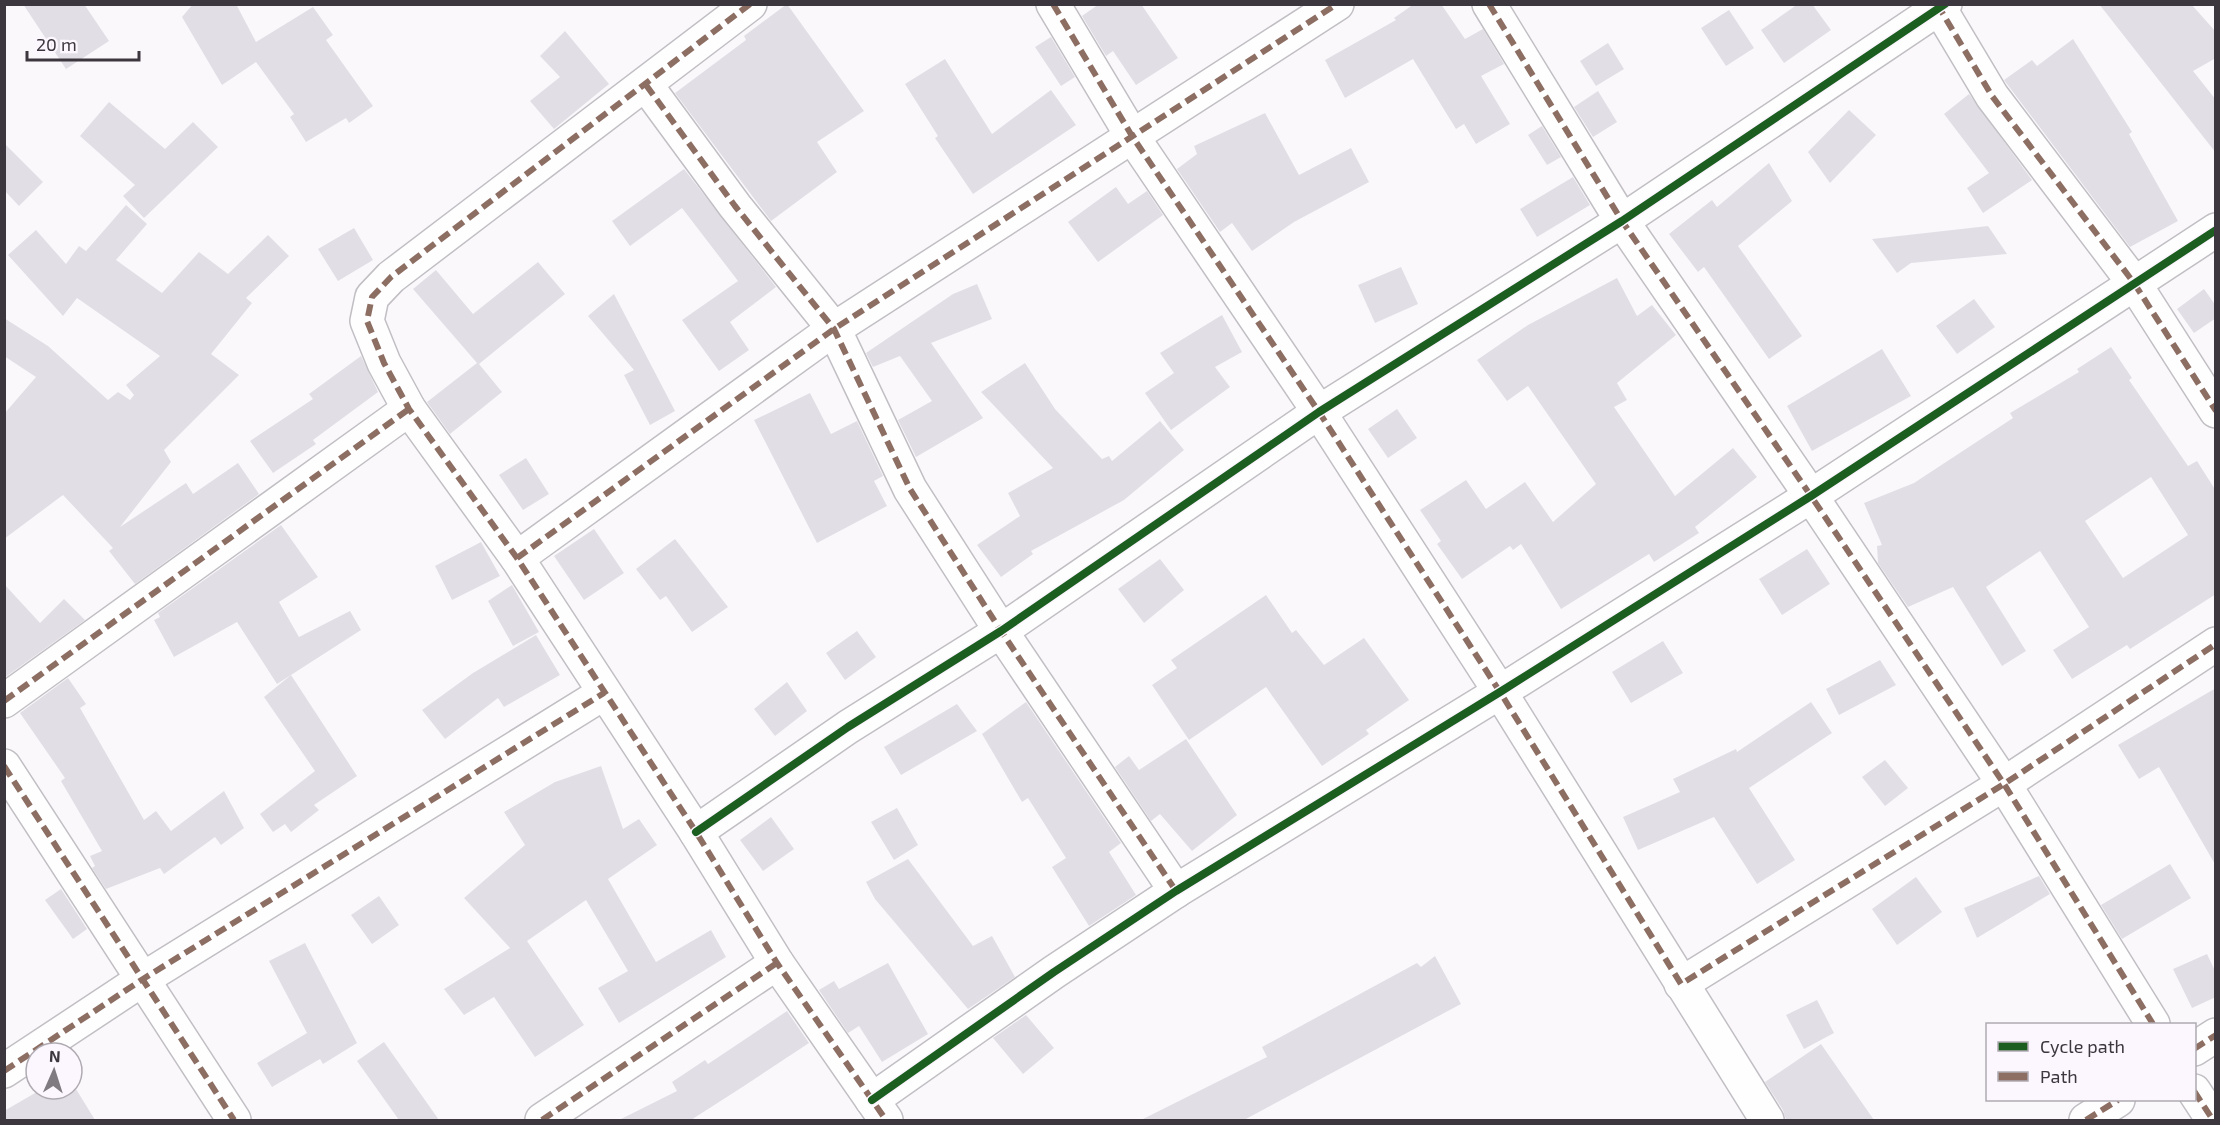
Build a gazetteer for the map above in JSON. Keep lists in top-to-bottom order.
{
  "legend": ["Cycle path", "Path"],
  "scale_bar": "20 m",
  "north": "top"
}
